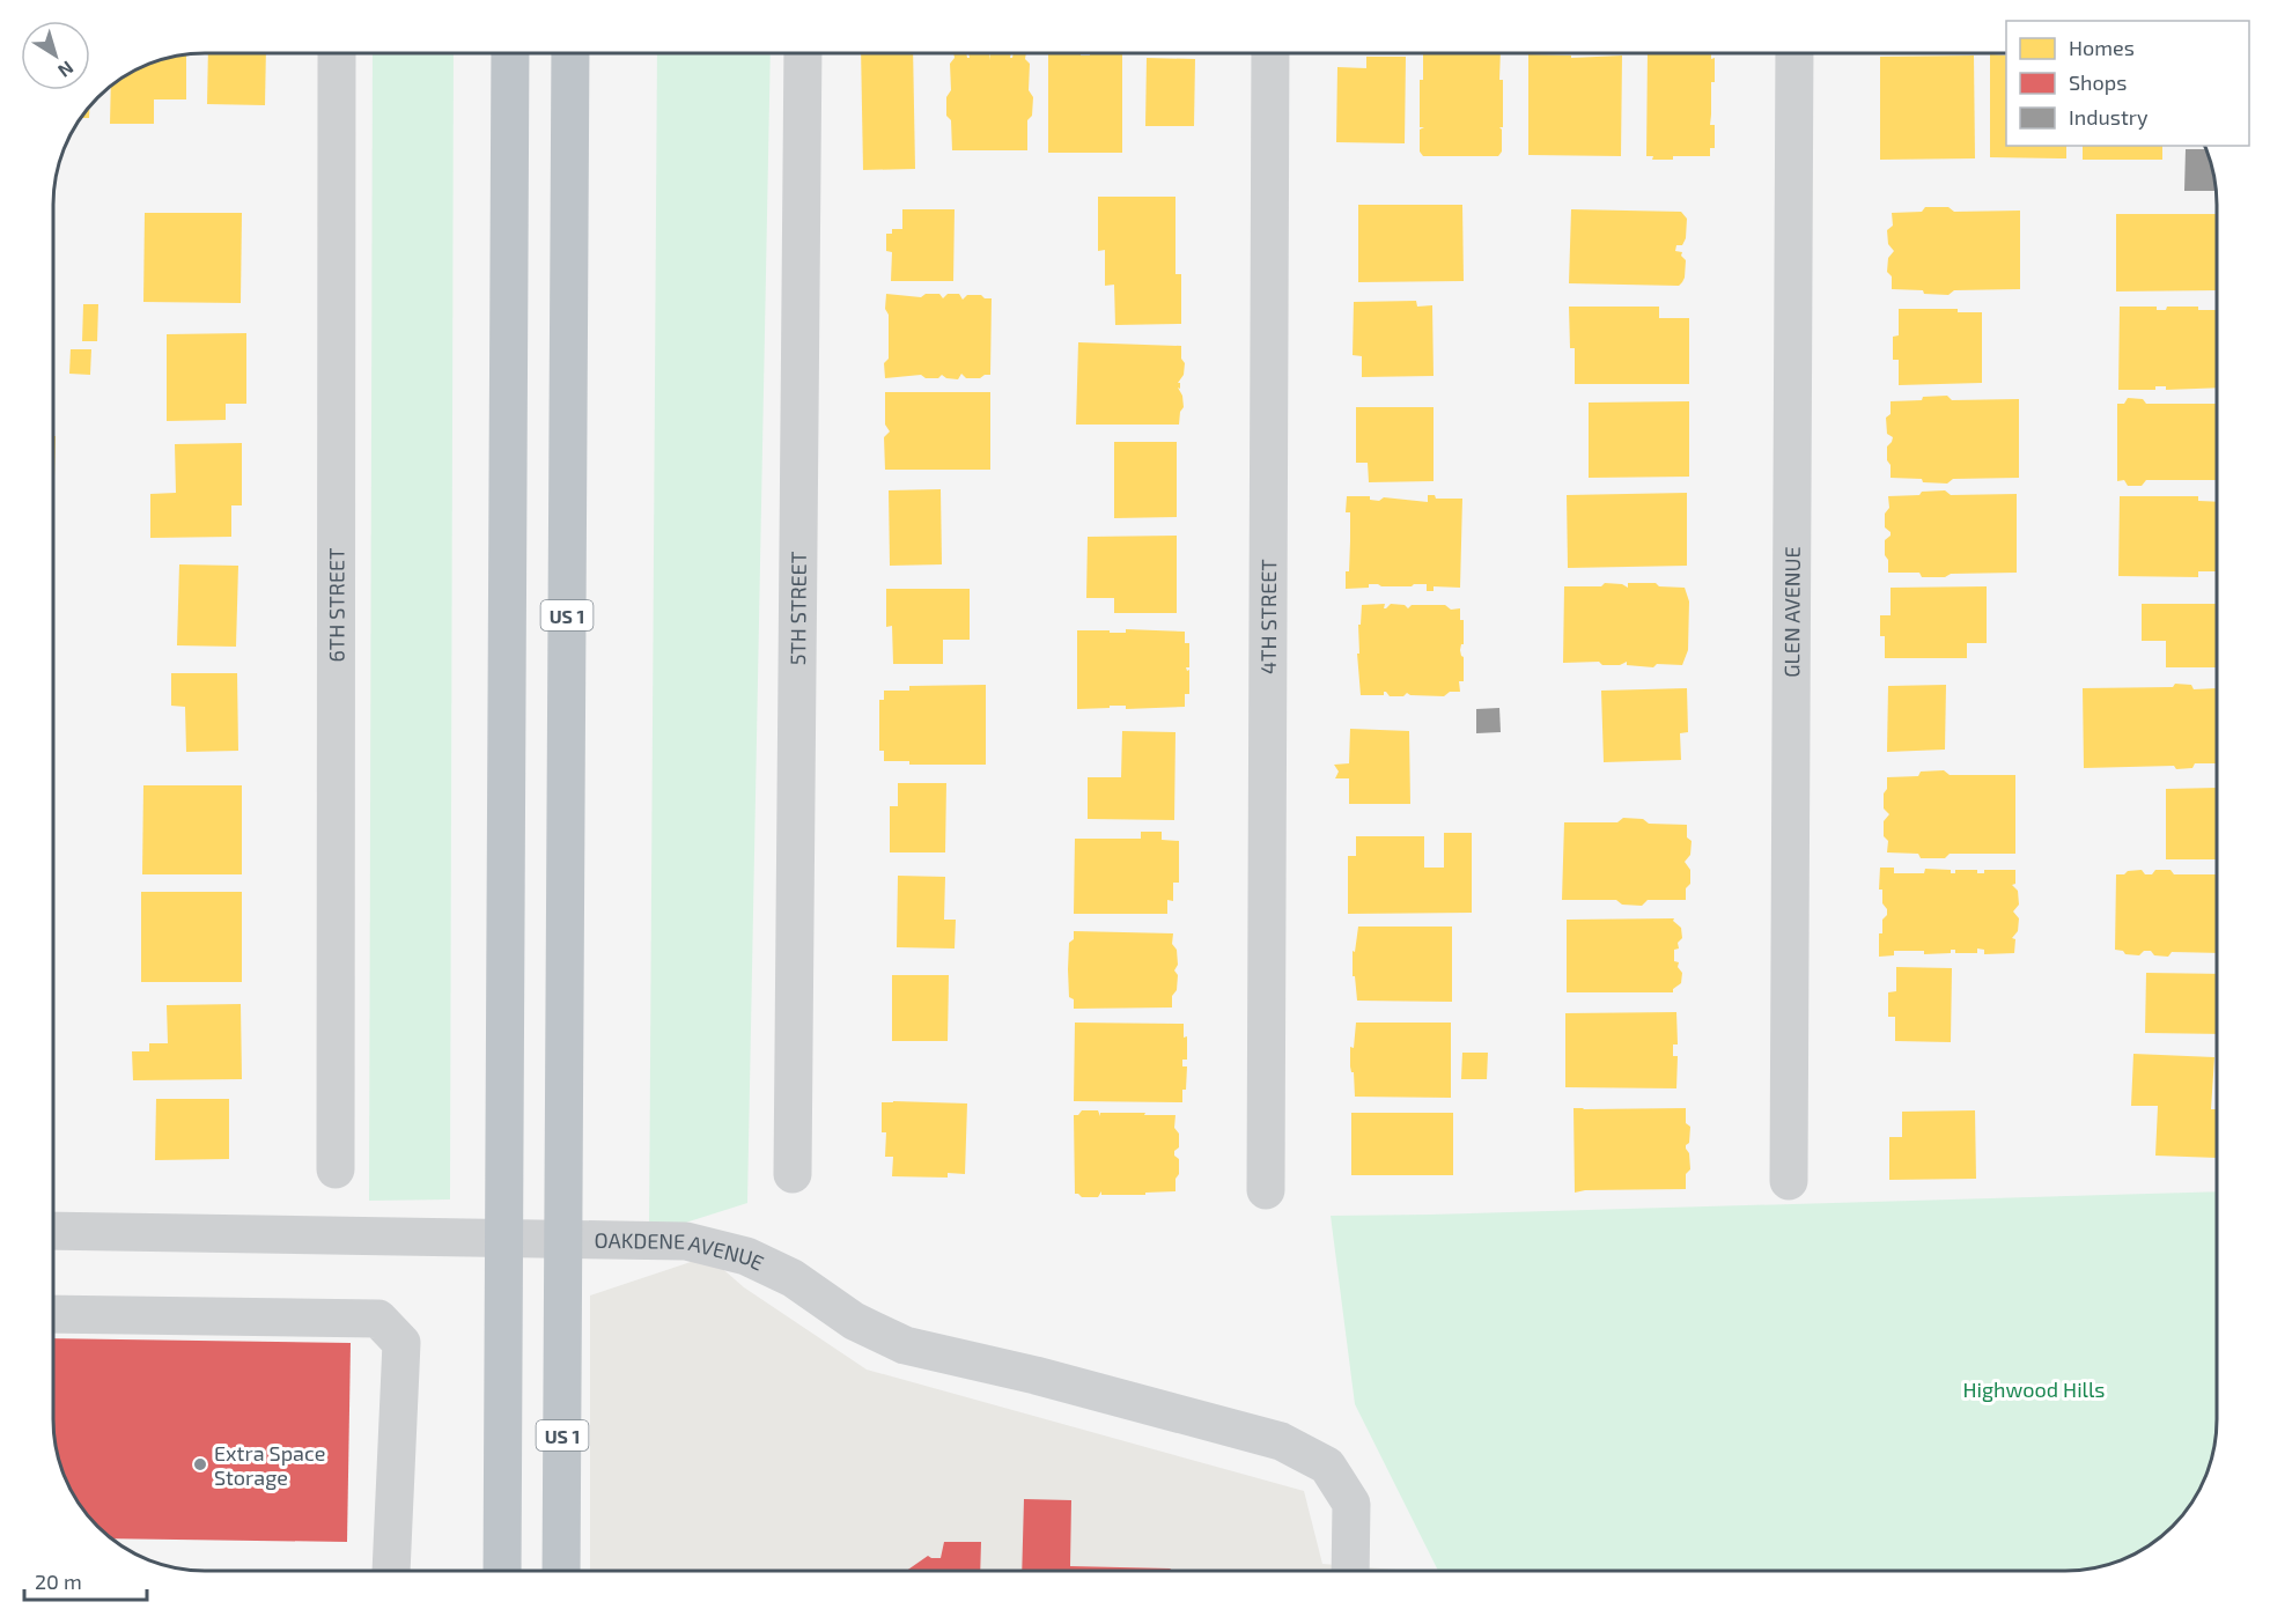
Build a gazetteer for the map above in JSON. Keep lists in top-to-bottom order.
{
  "streets": {
    "highway": ["US 1"],
    "street": [
      "6TH STREET",
      "5TH STREET",
      "GLEN AVENUE",
      "4TH STREET",
      "OAKDENE AVENUE"
    ]
  },
  "parks": ["Highwood Hills"],
  "places": ["Extra Space Storage"],
  "legend": ["Homes", "Shops", "Industry"],
  "scale_bar": "20 m",
  "north": "bottom right"
}
